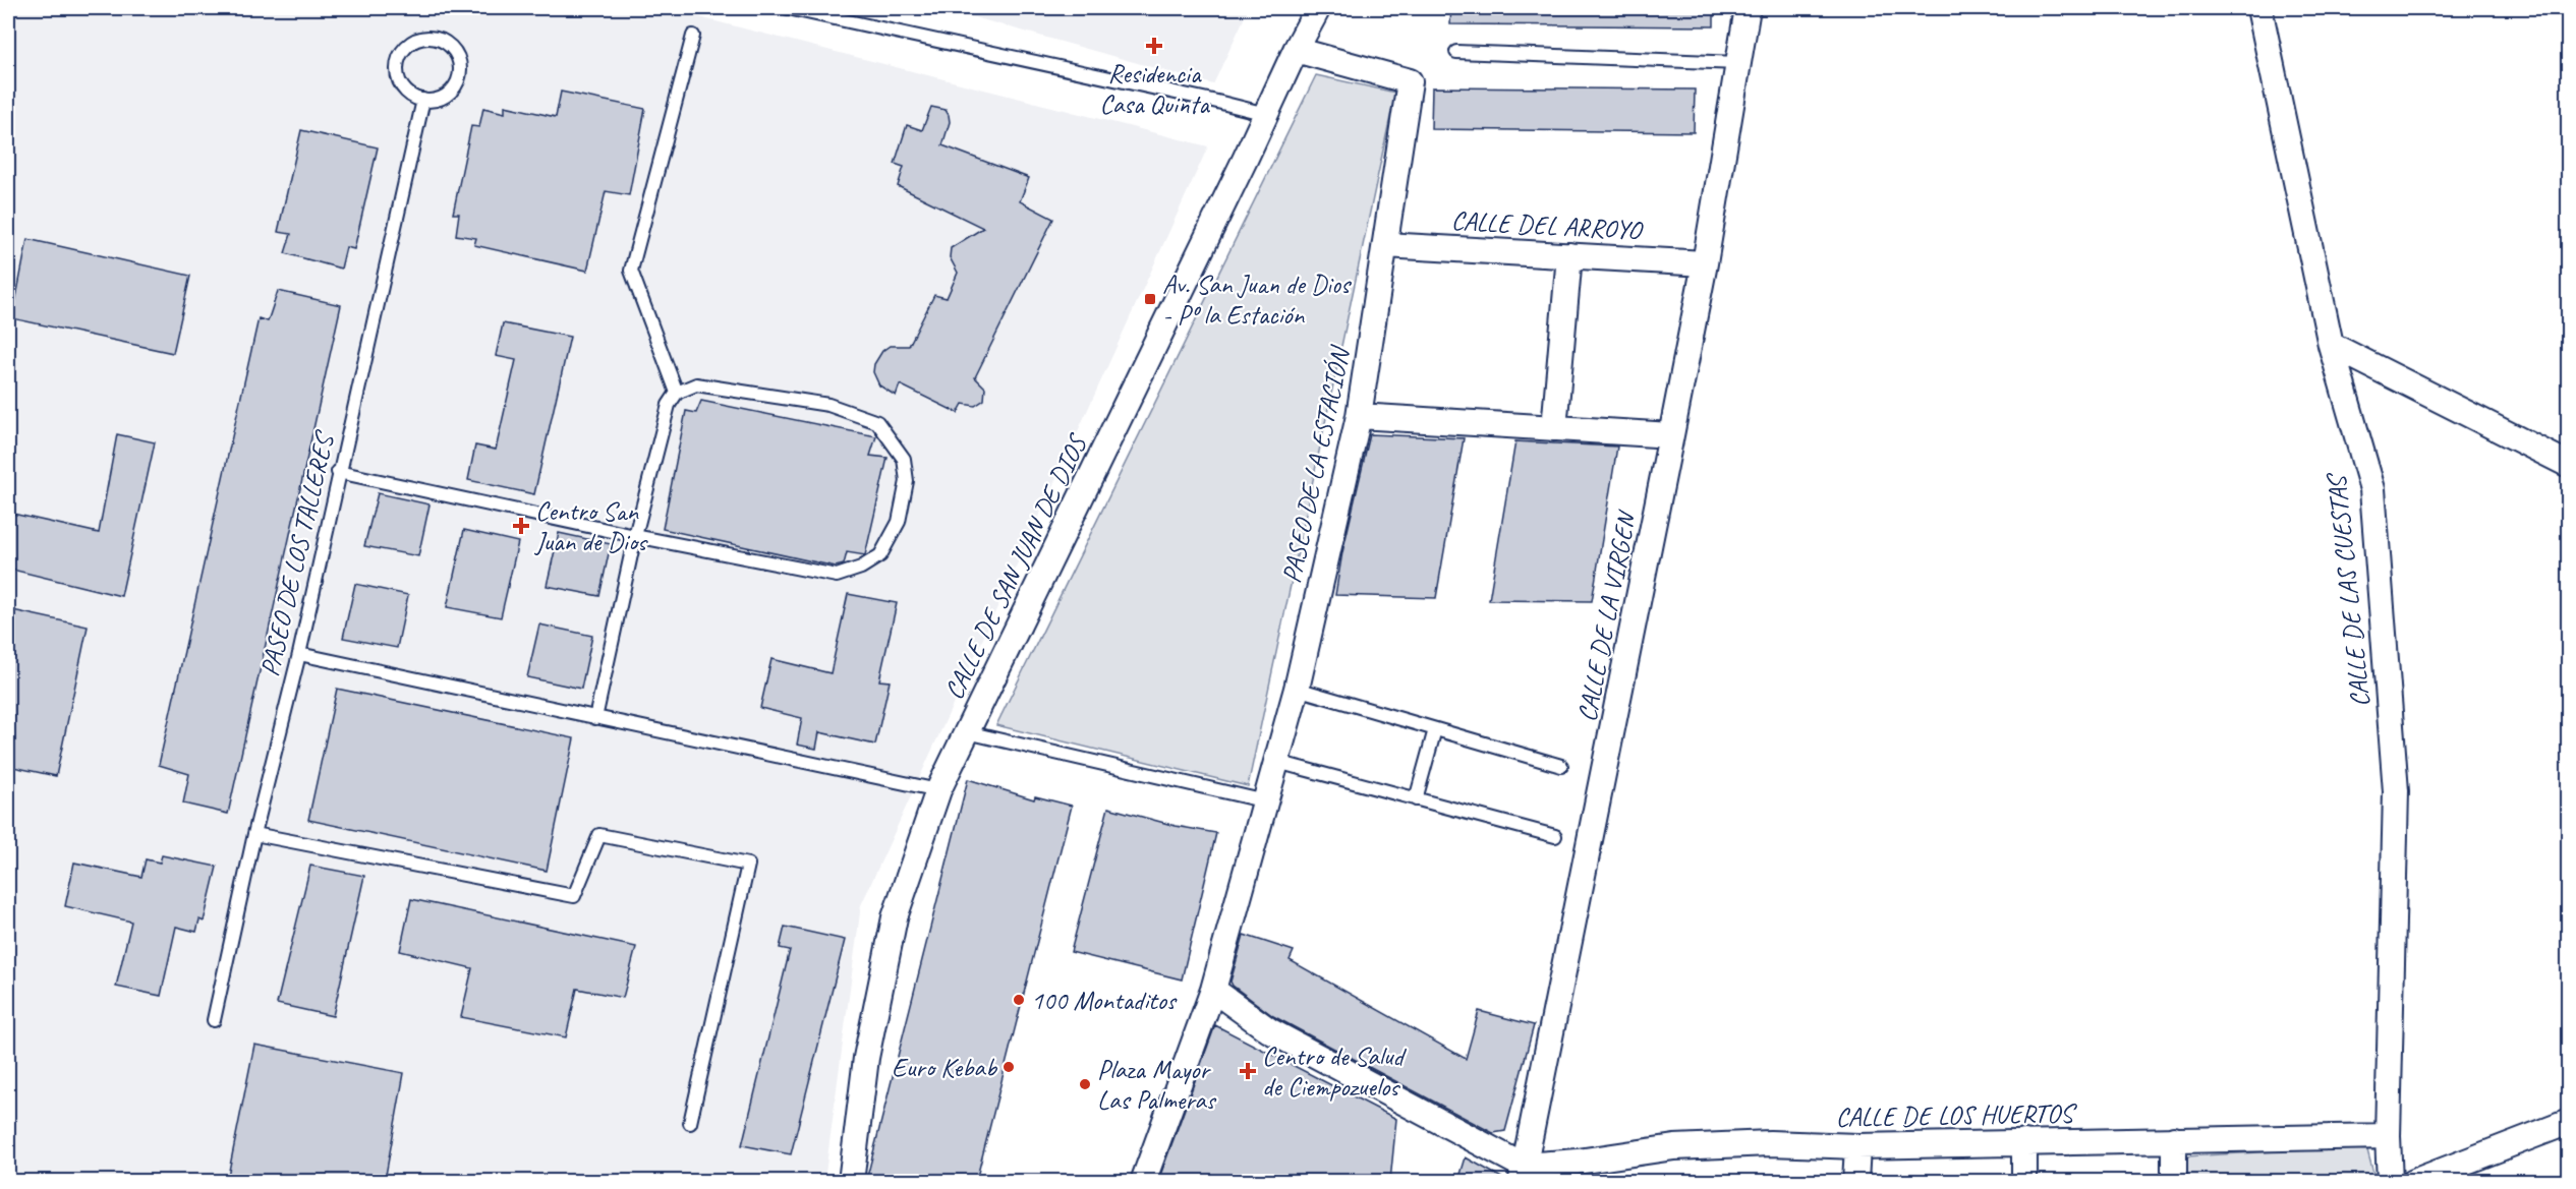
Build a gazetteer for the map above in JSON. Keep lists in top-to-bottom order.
{
  "streets": {
    "street": [
      "CALLE DEL ARROYO",
      "PASEO DE LA ESTACIÓN",
      "CALLE DE SAN JUAN DE DIOS",
      "CALLE DE LAS CUESTAS",
      "CALLE DE LA VIRGEN",
      "CALLE DE LOS HUERTOS"
    ],
    "lane": ["PASEO DE LOS TALLERES"]
  },
  "crossings": [
    ["CALLE DEL ARROYO", "PASEO DE LA ESTACIÓN"],
    ["CALLE DEL ARROYO", "CALLE DE LA VIRGEN"],
    ["PASEO DE LA ESTACIÓN", "CALLE DE SAN JUAN DE DIOS"],
    ["CALLE DE LAS CUESTAS", "CALLE DE LOS HUERTOS"],
    ["CALLE DE LA VIRGEN", "CALLE DE LOS HUERTOS"]
  ],
  "places": {
    "health": ["Residencia Casa Quinta", "Centro San Juan de Dios", "Centro de Salud de Ciempozuelos"],
    "transit": ["Av. San Juan de Dios - Pº la Estación"],
    "other": ["100 Montaditos", "Euro Kebab", "Plaza Mayor Las Palmeras"]
  }
}
